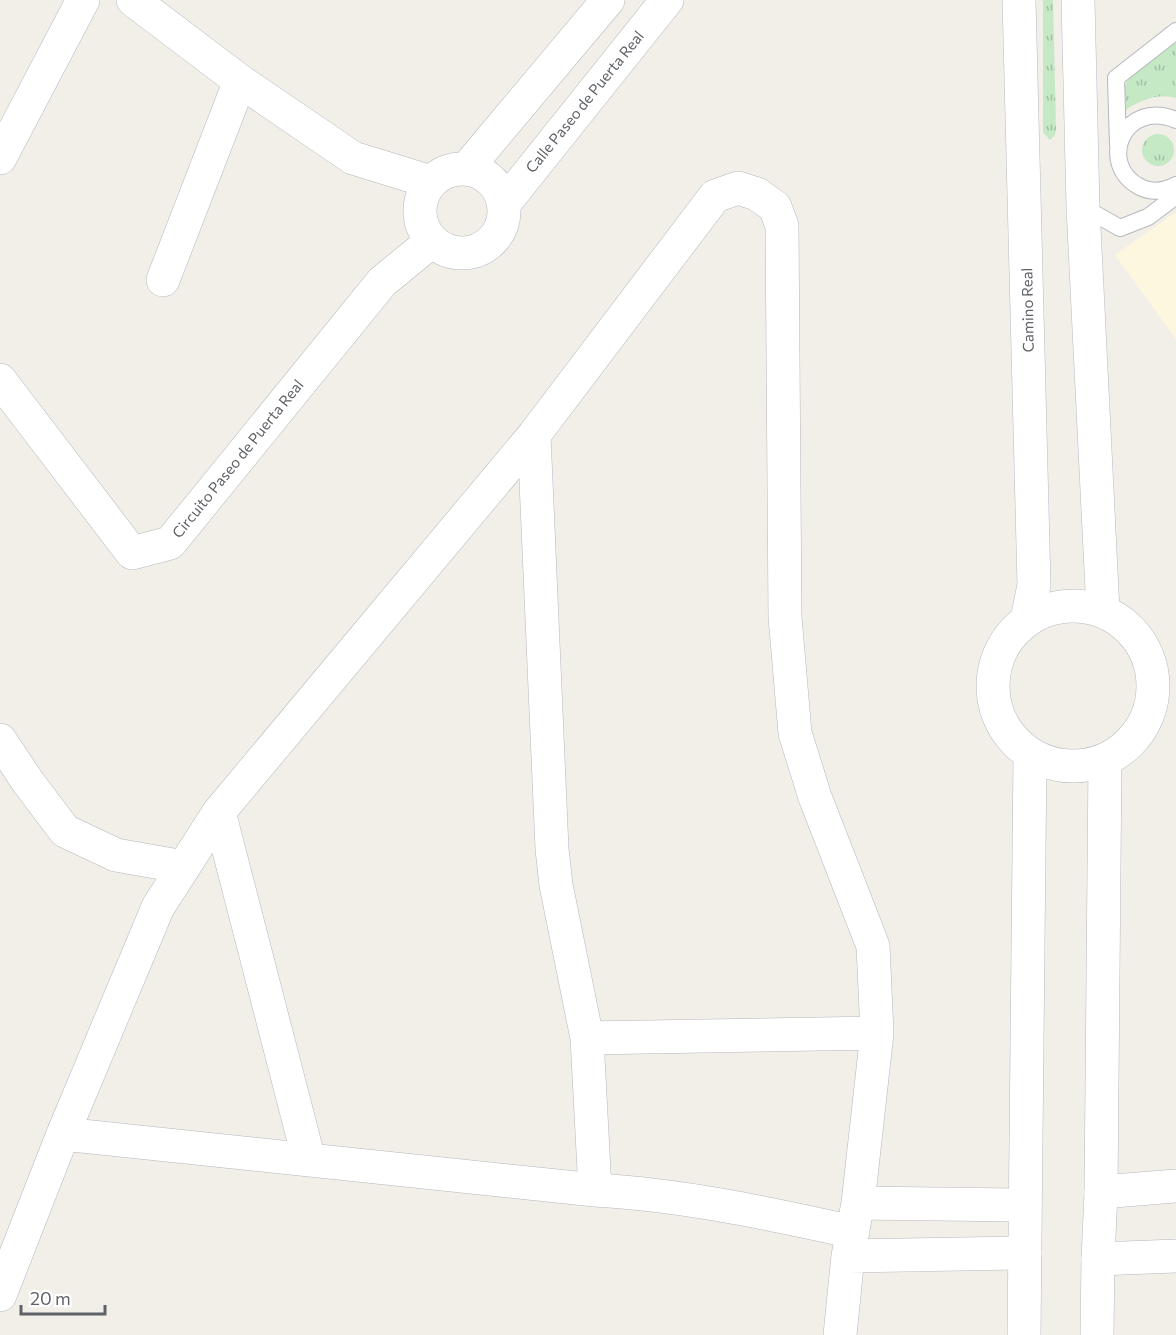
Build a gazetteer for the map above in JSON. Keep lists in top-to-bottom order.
{
  "streets": {
    "street": ["Calle Paseo de Puerta Real", "Camino Real", "Circuito Paseo de Puerta Real"]
  },
  "crossings": [
    ["Calle Paseo de Puerta Real", "Circuito Paseo de Puerta Real"]
  ],
  "scale_bar": "20 m"
}
